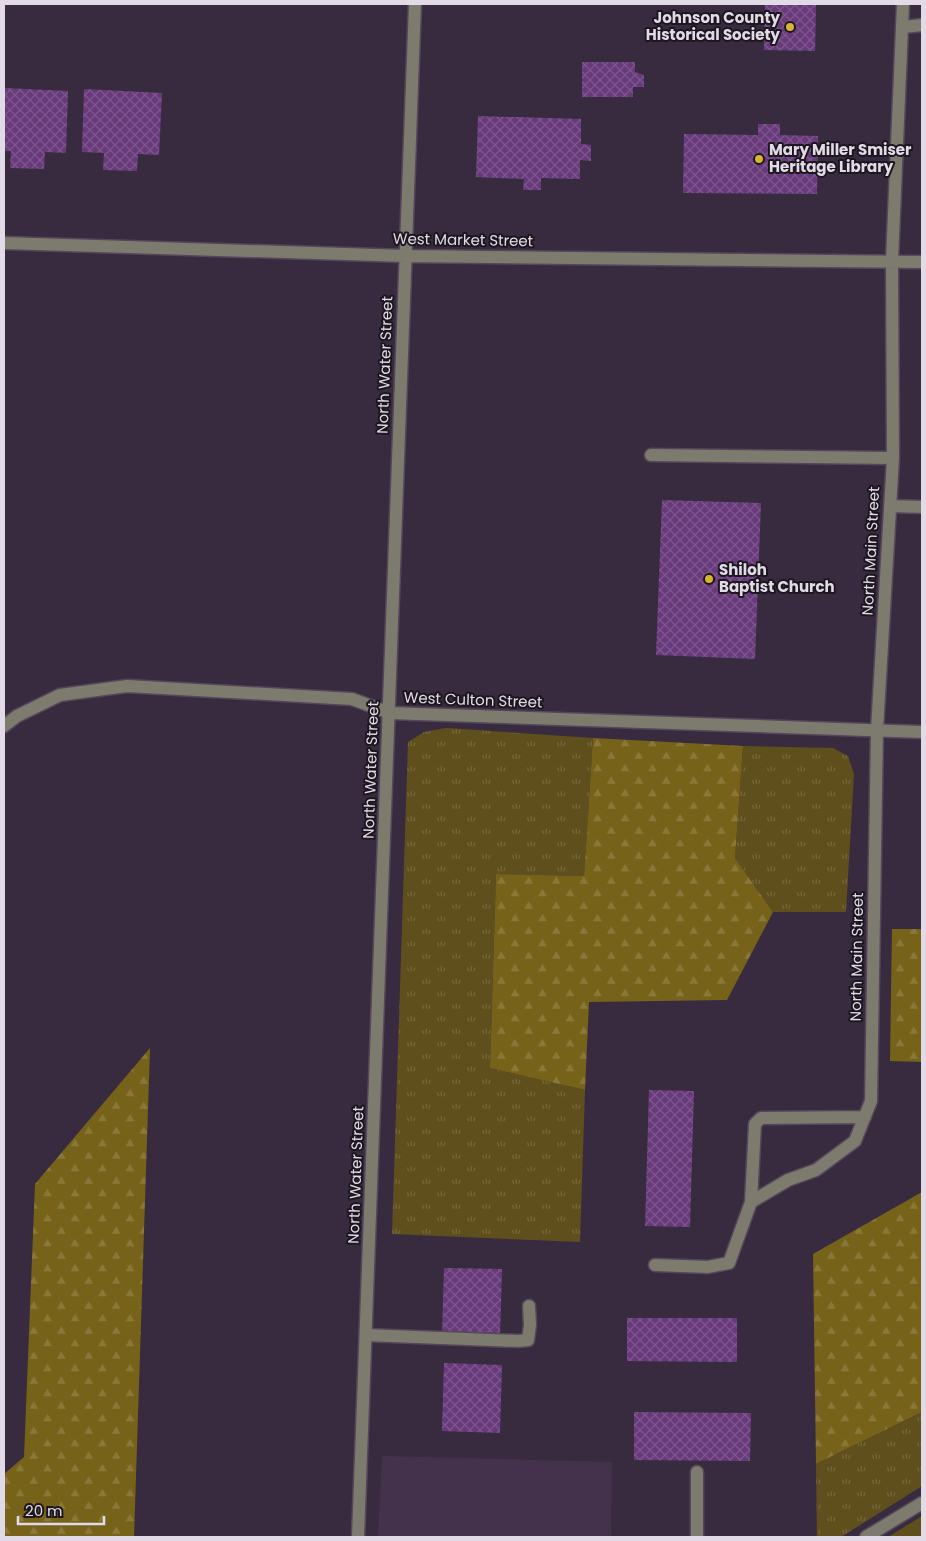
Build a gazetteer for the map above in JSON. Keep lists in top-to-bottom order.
{
  "streets": {
    "street": [
      "West Market Street",
      "North Water Street",
      "North Main Street",
      "West Culton Street"
    ]
  },
  "crossings": [
    ["West Market Street", "North Water Street"],
    ["West Market Street", "North Main Street"],
    ["North Water Street", "West Culton Street"],
    ["North Main Street", "West Culton Street"]
  ],
  "places": ["Johnson County Historical Society", "Mary Miller Smiser Heritage Library", "Shiloh Baptist Church"],
  "scale_bar": "20 m"
}
